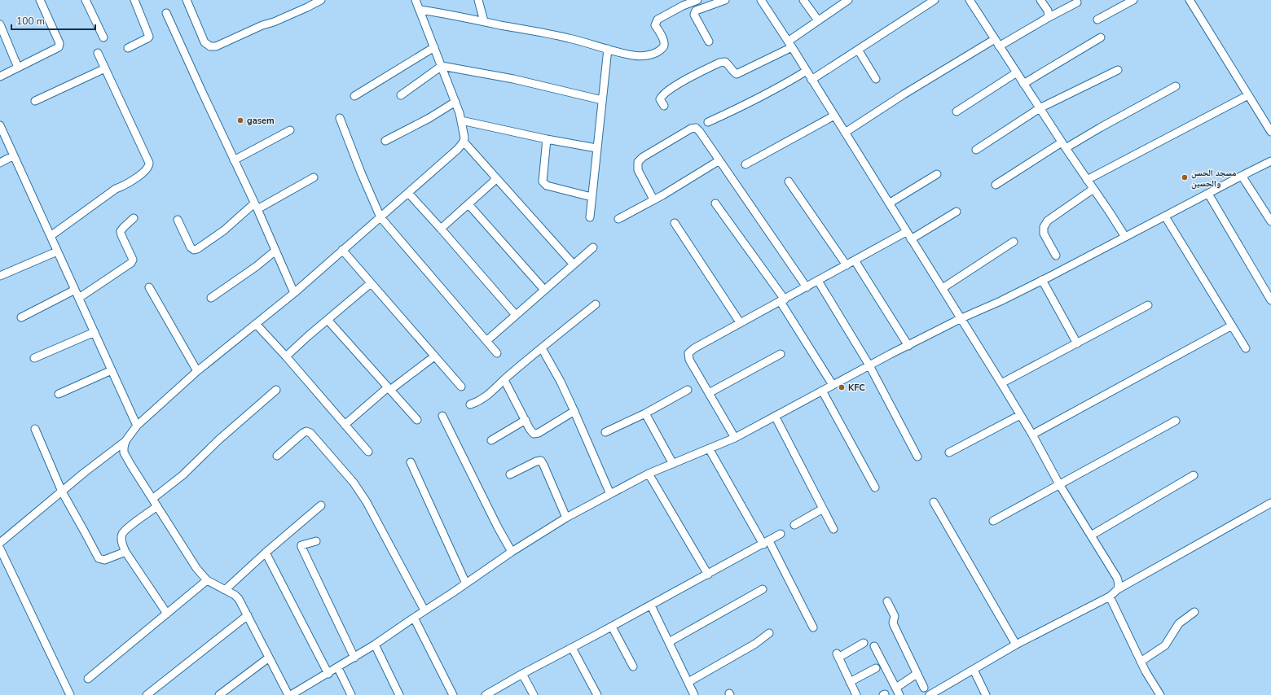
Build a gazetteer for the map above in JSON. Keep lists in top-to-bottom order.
{
  "places": ["gasem", "مسجد الحسن والحسين", "KFC"],
  "scale_bar": "100 m"
}
